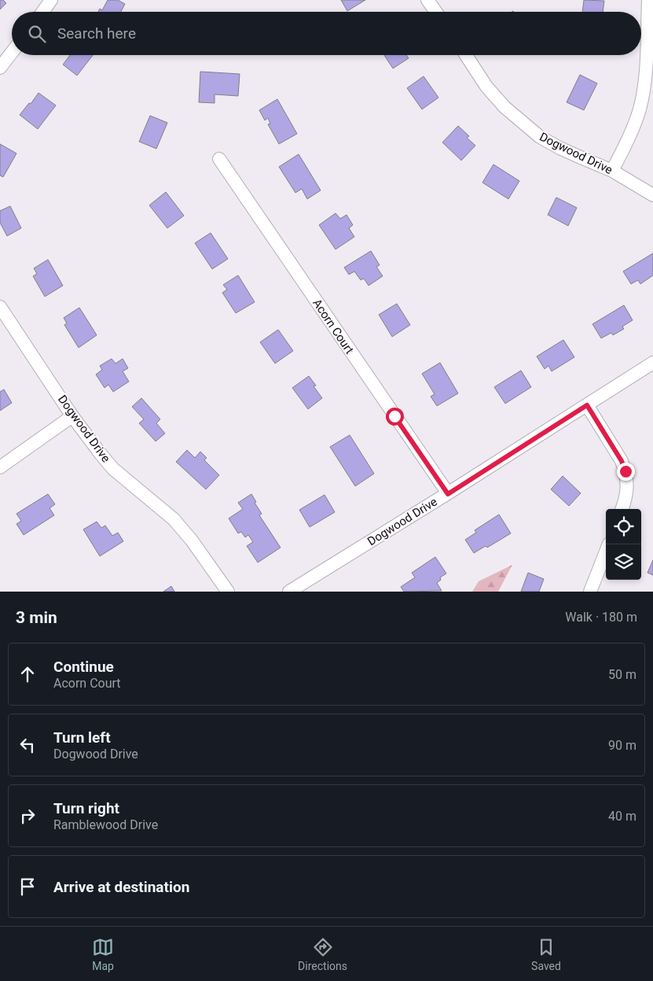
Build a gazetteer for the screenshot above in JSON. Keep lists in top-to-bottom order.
{
  "streets": {
    "street": ["Dogwood Drive", "Acorn Court"]
  },
  "crossings": [
    ["Dogwood Drive", "Acorn Court"]
  ],
  "page": {
    "search": "Search here",
    "heading": ["3 min", "Walk · 180 m"],
    "list": [
      ["Continue", "Acorn Court", "50 m"],
      ["Turn left", "Dogwood Drive", "90 m"],
      ["Turn right", "Ramblewood Drive", "40 m"],
      "Arrive at destination"
    ],
    "nav": ["Map", "Directions", "Saved"]
  }
}
